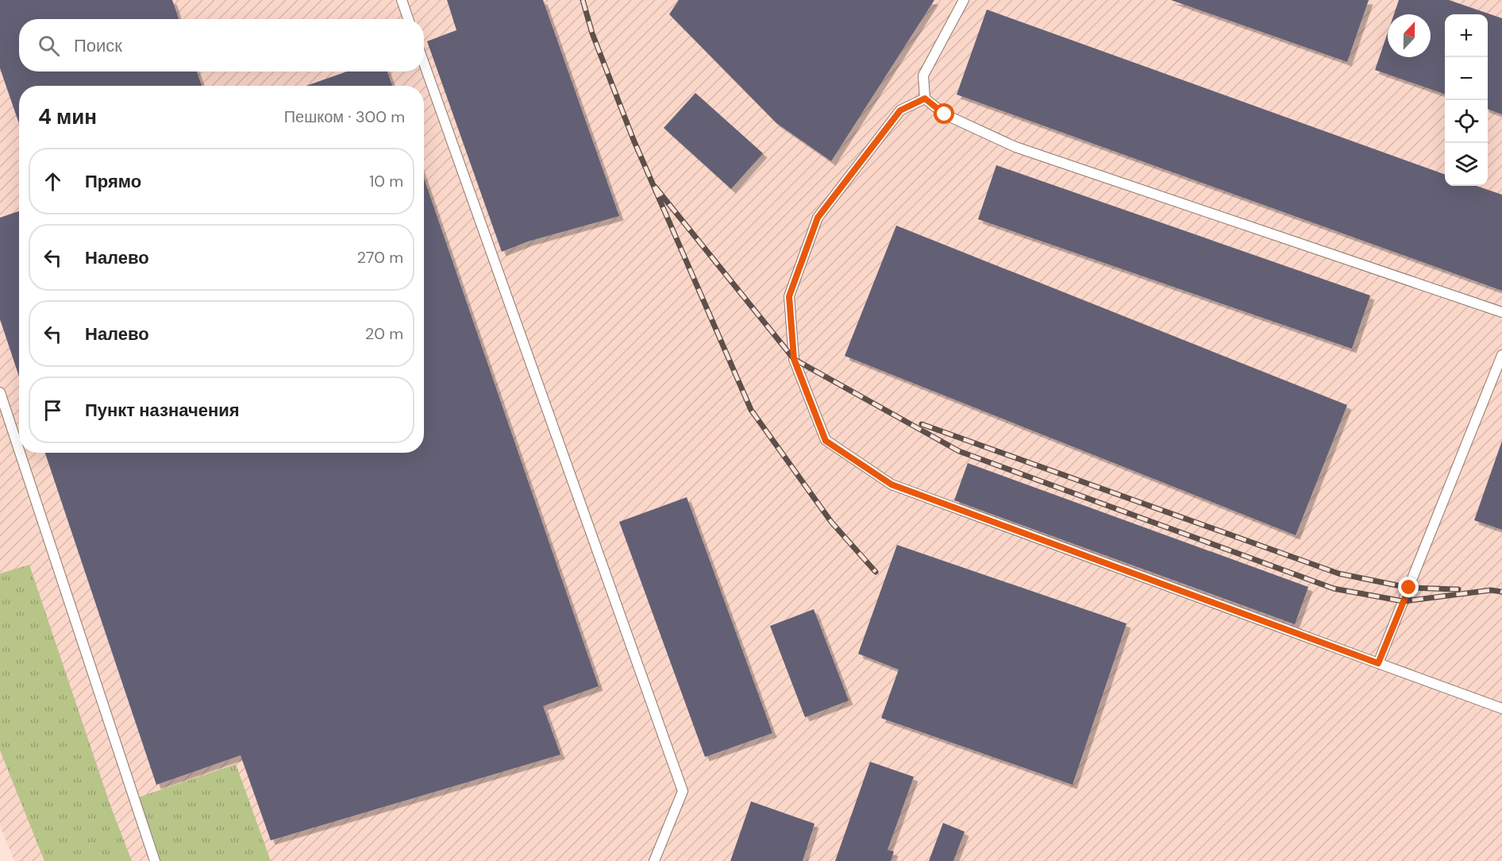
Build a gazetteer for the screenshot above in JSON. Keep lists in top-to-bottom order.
{
  "north": "top",
  "page": {
    "map_buttons": ["+", "−"],
    "search": "Поиск",
    "heading": ["4 мин", "Пешком · 300 m"],
    "list": [
      ["Прямо", "10 m"],
      ["Налево", "270 m"],
      ["Налево", "20 m"],
      "Пункт назначения"
    ]
  }
}
